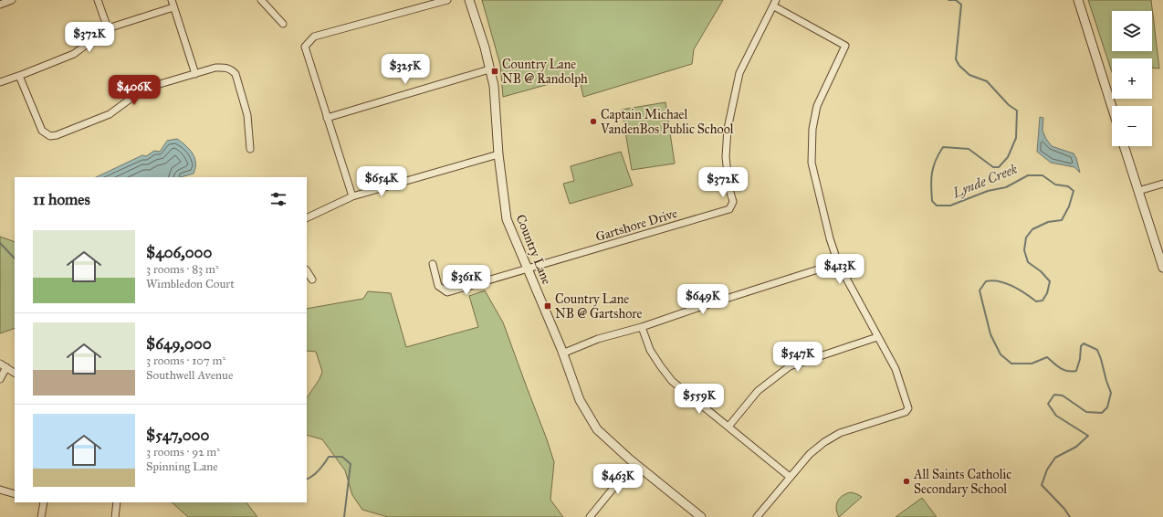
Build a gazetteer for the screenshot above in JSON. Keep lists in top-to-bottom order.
{
  "streets": {
    "street": ["Gartshore Drive", "Country Lane"]
  },
  "crossings": [
    ["Gartshore Drive", "Country Lane"]
  ],
  "water": ["Lynde Creek"],
  "places": {
    "transit": ["Country Lane NB @ Randolph", "Country Lane NB @ Gartshore"],
    "other": ["Captain Michael VandenBos Public School", "All Saints Catholic Secondary School"]
  },
  "page": {
    "map_buttons": ["+", "−"],
    "price": [
      "$372K",
      "$325K",
      "$406K",
      "$654K",
      "$372K",
      "$413K",
      "$361K",
      "$649K",
      "$547K",
      "$559K",
      "$463K"
    ],
    "heading": "11 homes",
    "list": [
      {
        "name": "$406,000",
        "note": "3 rooms · 83 m² · Wimbledon Court"
      },
      {
        "name": "$649,000",
        "note": "3 rooms · 107 m² · Southwell Avenue"
      },
      {
        "name": "$547,000",
        "note": "3 rooms · 92 m² · Spinning Lane"
      }
    ]
  }
}
